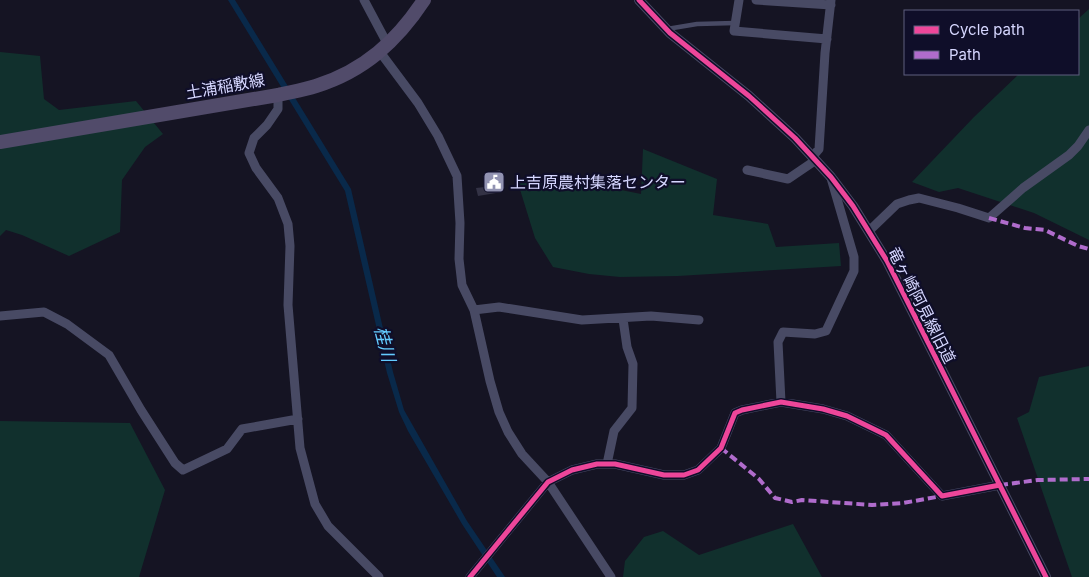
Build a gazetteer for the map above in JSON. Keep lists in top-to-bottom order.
{
  "streets": {
    "main road": ["土浦稲敷線"],
    "street": ["竜ヶ崎阿見線旧道"]
  },
  "water": ["桂川"],
  "places": {
    "public building": ["上吉原農村集落センター"]
  },
  "legend": ["Cycle path", "Path"]
}
